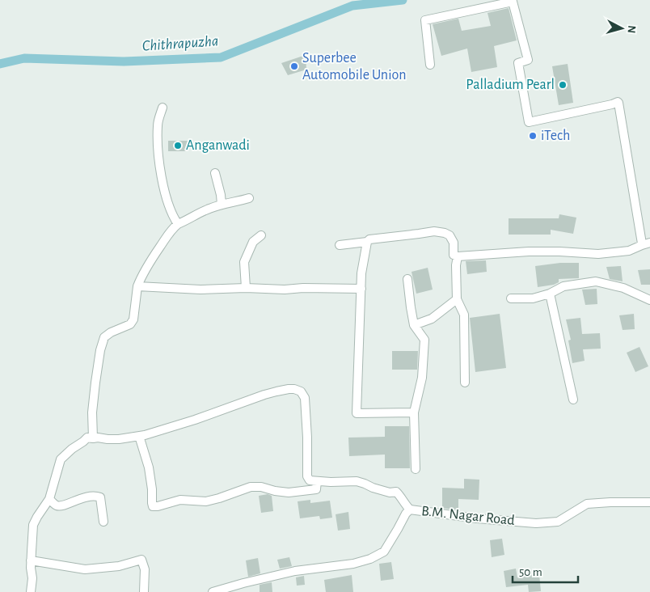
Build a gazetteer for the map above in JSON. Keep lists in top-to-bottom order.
{
  "streets": {
    "street": ["B.M. Nagar Road"]
  },
  "water": ["Chithrapuzha"],
  "places": [
    "Superbee Automobile Union",
    "Palladium Pearl",
    "iTech",
    "Anganwadi"
  ],
  "scale_bar": "50 m",
  "north": "right"
}
